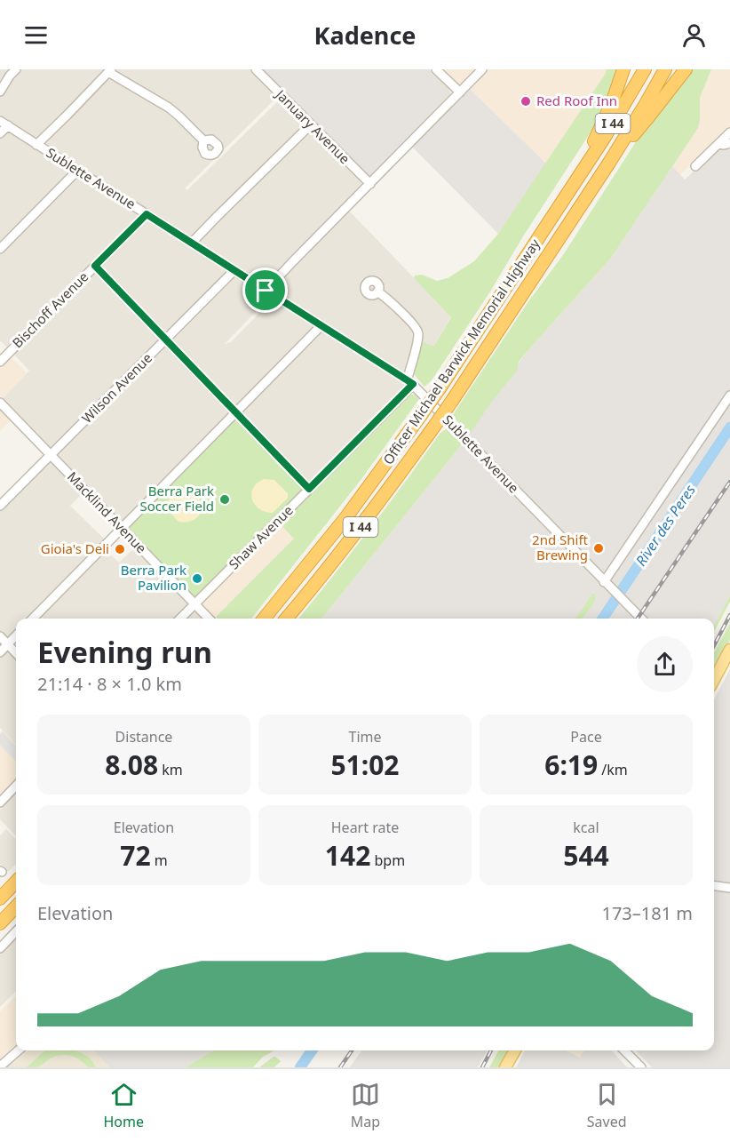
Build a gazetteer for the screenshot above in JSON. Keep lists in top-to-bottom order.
{
  "streets": {
    "highway": ["I 44", "Officer Michael Barwick Memorial Highway"],
    "street": [
      "January Avenue",
      "Sublette Avenue",
      "Bischoff Avenue",
      "Wilson Avenue",
      "Macklind Avenue",
      "Shaw Avenue"
    ]
  },
  "crossings": [
    ["Sublette Avenue", "Bischoff Avenue"],
    ["Sublette Avenue", "Wilson Avenue"],
    ["Sublette Avenue", "Shaw Avenue"],
    ["Wilson Avenue", "Macklind Avenue"],
    ["Macklind Avenue", "Shaw Avenue"]
  ],
  "water": ["River des Peres"],
  "places": [
    "Red Roof Inn",
    "Berra Park Soccer Field",
    "2nd Shift Brewing",
    "Gioia's Deli",
    "Berra Park Pavilion"
  ],
  "page": {
    "header": "Kadence",
    "heading": ["Evening run", "21:14 · 8 × 1.0 km"],
    "stats": [
      ["Distance", "8.08 km"],
      ["Time", "51:02"],
      ["Pace", "6:19 /km"],
      ["Elevation", "72 m"],
      ["Heart rate", "142 bpm"],
      ["kcal", "544"]
    ],
    "chart": ["Elevation", "173–181 m"],
    "tabs": ["Home", "Map", "Saved"]
  }
}
